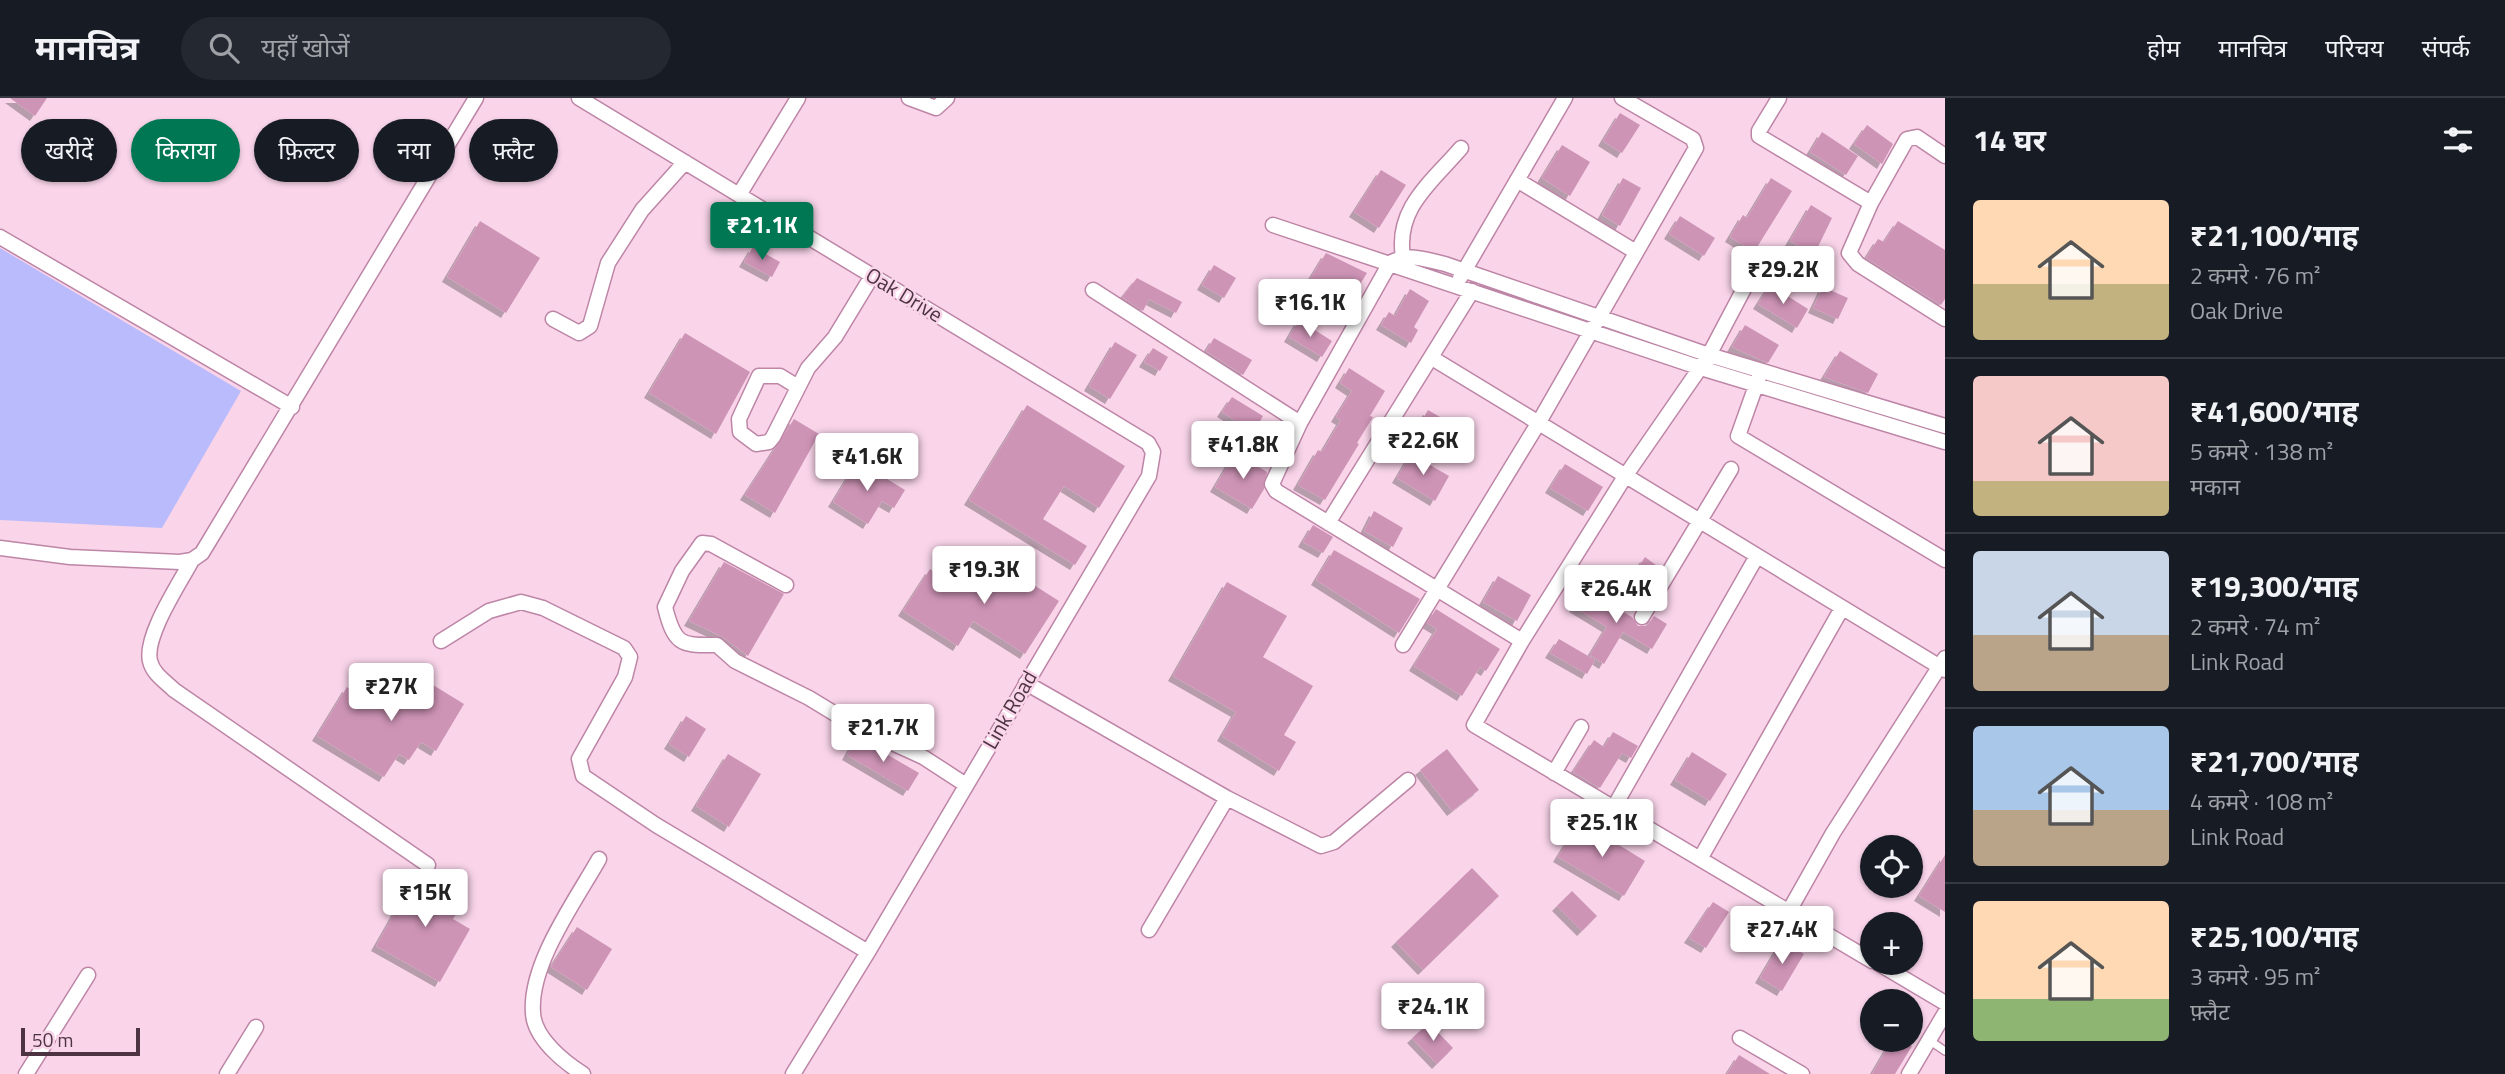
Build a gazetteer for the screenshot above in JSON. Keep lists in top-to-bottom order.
{
  "streets": {
    "street": ["Oak Drive", "Link Road"]
  },
  "crossings": [
    ["Oak Drive", "Link Road"]
  ],
  "scale_bar": "50 m",
  "page": {
    "header": "मानचित्र",
    "search": "यहाँ खोजें",
    "nav": [
      "होम",
      "मानचित्र",
      "परिचय",
      "संपर्क"
    ],
    "heading": "14 घर",
    "chip": [
      "खरीदें",
      "किराया",
      "फ़िल्टर",
      "नया",
      "फ़्लैट"
    ],
    "list": [
      {
        "name": "₹21,100/माह",
        "note": "2 कमरे · 76 m² · Oak Drive"
      },
      {
        "name": "₹41,600/माह",
        "note": "5 कमरे · 138 m² · मकान"
      },
      {
        "name": "₹19,300/माह",
        "note": "2 कमरे · 74 m² · Link Road"
      },
      {
        "name": "₹21,700/माह",
        "note": "4 कमरे · 108 m² · Link Road"
      },
      {
        "name": "₹25,100/माह",
        "note": "3 कमरे · 95 m² · फ़्लैट"
      }
    ],
    "price": [
      "₹21.1K",
      "₹29.2K",
      "₹16.1K",
      "₹22.6K",
      "₹41.8K",
      "₹41.6K",
      "₹19.3K",
      "₹26.4K",
      "₹27K",
      "₹21.7K",
      "₹25.1K",
      "₹15K",
      "₹27.4K",
      "₹24.1K"
    ],
    "map_buttons": ["+", "−"],
    "scale": "50 m"
  }
}
